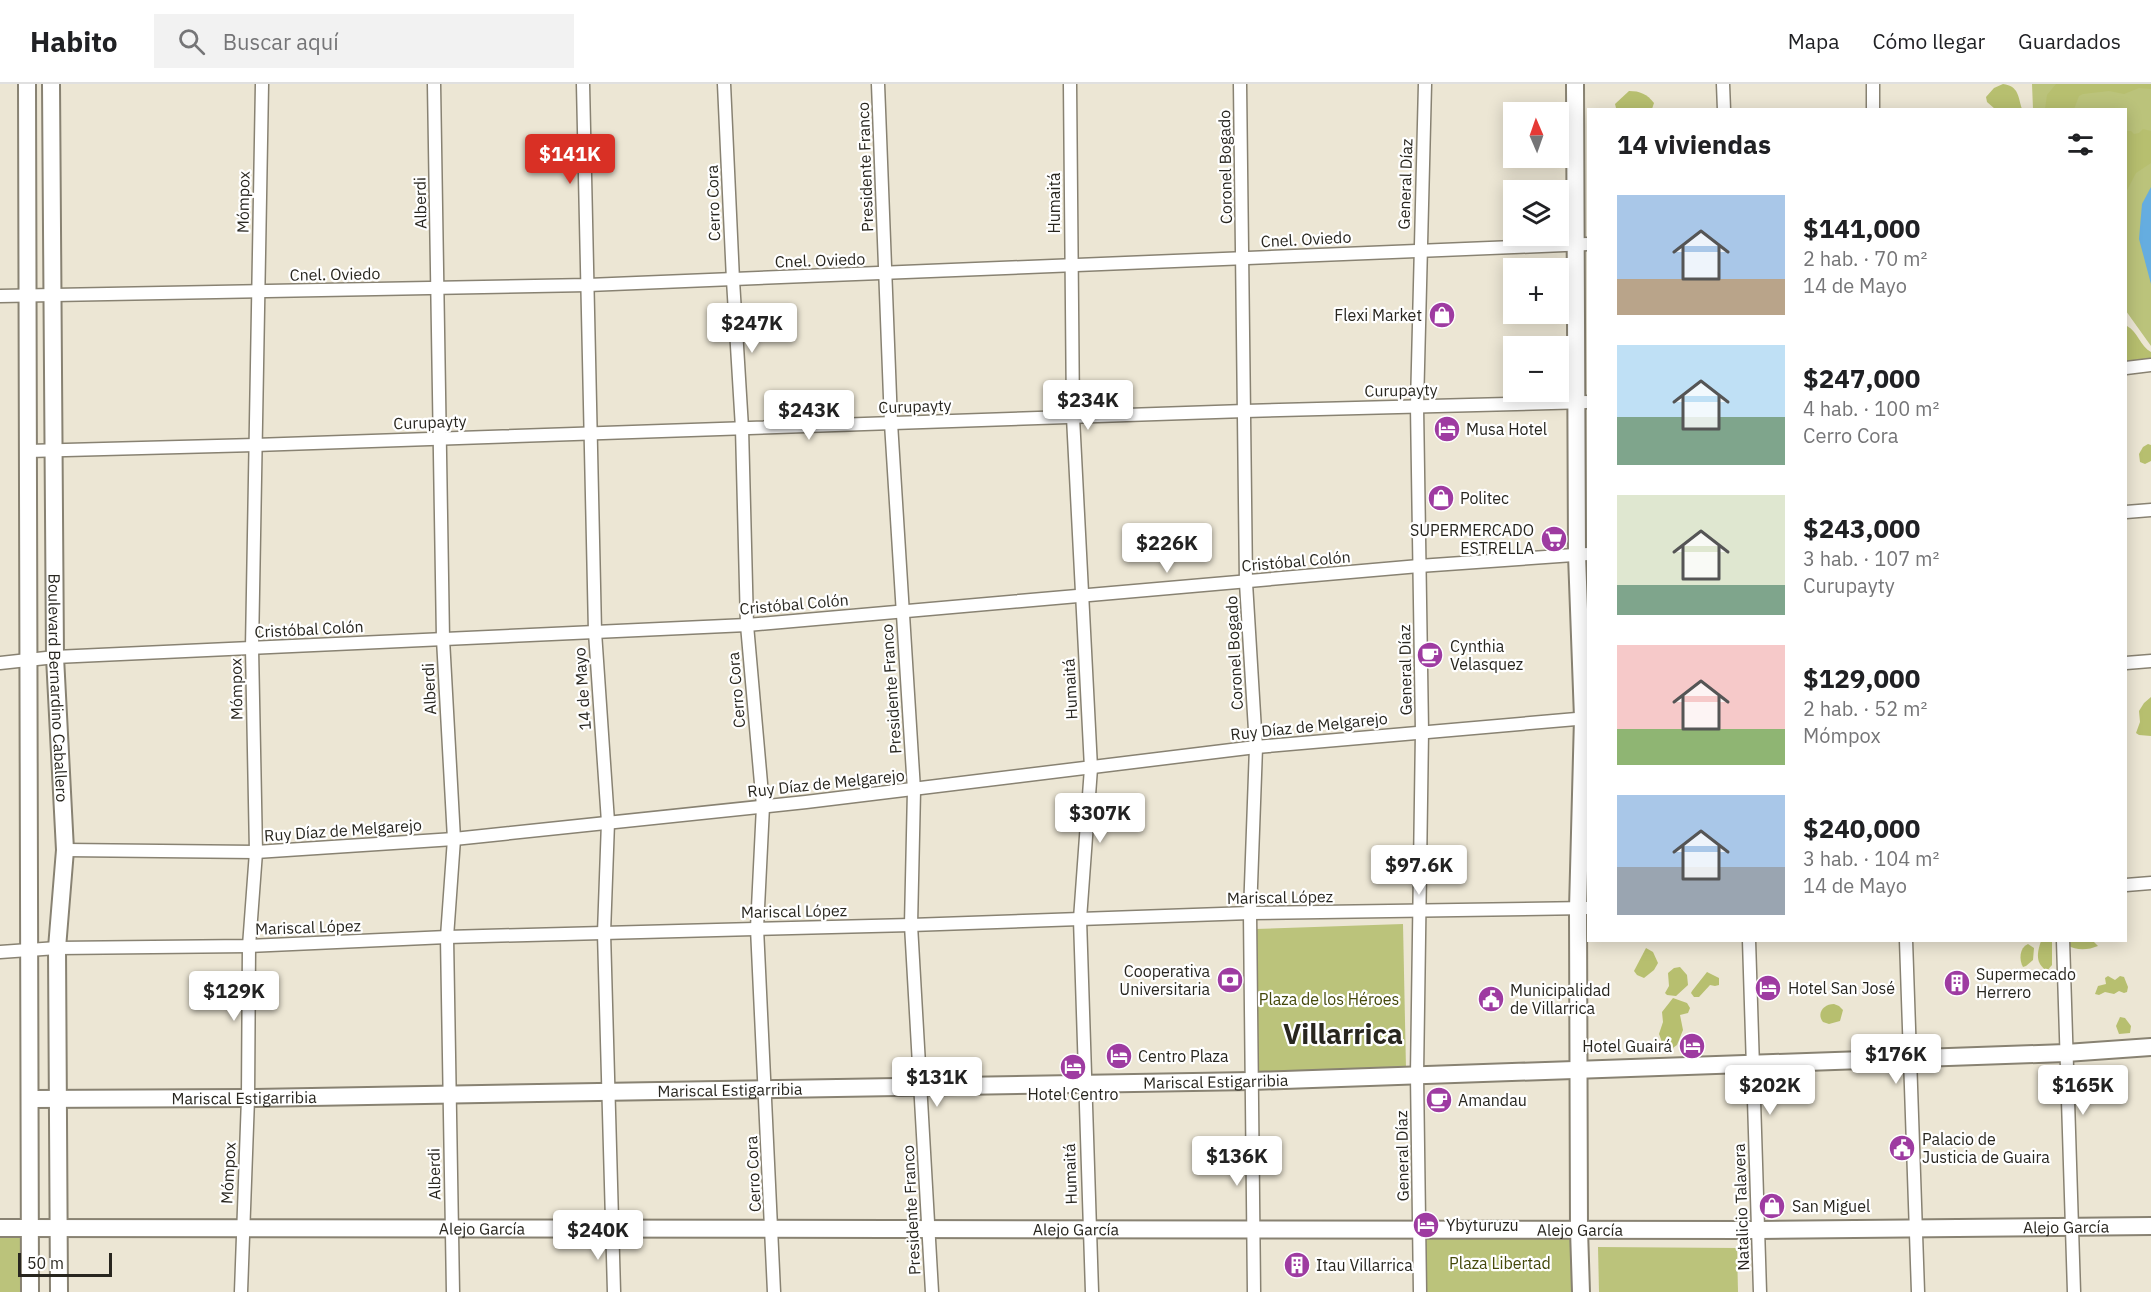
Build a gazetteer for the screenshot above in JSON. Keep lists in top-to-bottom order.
{
  "streets": {
    "main road": ["Boulevard Bernardino Caballero", "Mariscal Estigarribia", "Alejo García"],
    "street": [
      "Presidente Franco",
      "Coronel Bogado",
      "General Díaz",
      "Mómpox",
      "Alberdi",
      "Cerro Cora",
      "Humaitá",
      "Cnel. Oviedo",
      "Curupayty",
      "Cristóbal Colón",
      "14 de Mayo",
      "Ruy Díaz de Melgarejo",
      "Mariscal López",
      "Natalicio Talavera"
    ]
  },
  "crossings": [
    ["Presidente Franco", "Cnel. Oviedo"],
    ["Presidente Franco", "Curupayty"],
    ["Presidente Franco", "Cristóbal Colón"],
    ["Presidente Franco", "Ruy Díaz de Melgarejo"],
    ["Presidente Franco", "Mariscal López"],
    ["Presidente Franco", "Mariscal Estigarribia"],
    ["Presidente Franco", "Alejo García"],
    ["Coronel Bogado", "Cnel. Oviedo"],
    ["Coronel Bogado", "Curupayty"],
    ["Coronel Bogado", "Cristóbal Colón"],
    ["Coronel Bogado", "Ruy Díaz de Melgarejo"],
    ["Coronel Bogado", "Mariscal López"],
    ["Coronel Bogado", "Mariscal Estigarribia"],
    ["Coronel Bogado", "Alejo García"],
    ["General Díaz", "Cnel. Oviedo"],
    ["General Díaz", "Curupayty"],
    ["General Díaz", "Cristóbal Colón"],
    ["General Díaz", "Ruy Díaz de Melgarejo"],
    ["General Díaz", "Mariscal López"],
    ["General Díaz", "Mariscal Estigarribia"],
    ["General Díaz", "Alejo García"],
    ["Mómpox", "Cnel. Oviedo"],
    ["Mómpox", "Curupayty"],
    ["Mómpox", "Cristóbal Colón"],
    ["Mómpox", "Ruy Díaz de Melgarejo"],
    ["Mómpox", "Mariscal López"],
    ["Mómpox", "Mariscal Estigarribia"],
    ["Mómpox", "Alejo García"],
    ["Alberdi", "Cnel. Oviedo"],
    ["Alberdi", "Curupayty"],
    ["Alberdi", "Cristóbal Colón"],
    ["Alberdi", "Ruy Díaz de Melgarejo"],
    ["Alberdi", "Mariscal López"],
    ["Alberdi", "Mariscal Estigarribia"],
    ["Alberdi", "Alejo García"],
    ["Cerro Cora", "Cnel. Oviedo"],
    ["Cerro Cora", "Curupayty"],
    ["Cerro Cora", "Cristóbal Colón"],
    ["Cerro Cora", "Ruy Díaz de Melgarejo"],
    ["Cerro Cora", "Mariscal López"],
    ["Cerro Cora", "Mariscal Estigarribia"],
    ["Cerro Cora", "Alejo García"],
    ["Humaitá", "Cnel. Oviedo"],
    ["Humaitá", "Curupayty"],
    ["Humaitá", "Cristóbal Colón"],
    ["Humaitá", "Ruy Díaz de Melgarejo"],
    ["Humaitá", "Mariscal López"],
    ["Humaitá", "Mariscal Estigarribia"],
    ["Humaitá", "Alejo García"],
    ["Cnel. Oviedo", "Boulevard Bernardino Caballero"],
    ["Cnel. Oviedo", "14 de Mayo"],
    ["Curupayty", "Boulevard Bernardino Caballero"],
    ["Curupayty", "14 de Mayo"],
    ["Cristóbal Colón", "Boulevard Bernardino Caballero"],
    ["Cristóbal Colón", "14 de Mayo"],
    ["Boulevard Bernardino Caballero", "Ruy Díaz de Melgarejo"],
    ["Boulevard Bernardino Caballero", "Mariscal López"],
    ["Boulevard Bernardino Caballero", "Mariscal Estigarribia"],
    ["Boulevard Bernardino Caballero", "Alejo García"],
    ["14 de Mayo", "Ruy Díaz de Melgarejo"],
    ["14 de Mayo", "Mariscal López"],
    ["14 de Mayo", "Mariscal Estigarribia"],
    ["14 de Mayo", "Alejo García"],
    ["Mariscal Estigarribia", "Natalicio Talavera"],
    ["Natalicio Talavera", "Alejo García"]
  ],
  "districts": ["Villarrica"],
  "parks": ["Plaza de los Héroes", "Plaza Libertad"],
  "places": {
    "shop": ["Flexi Market", "Politec", "San Miguel"],
    "hotel": [
      "Musa Hotel",
      "Hotel San José",
      "Hotel Guairá",
      "Centro Plaza",
      "Hotel Centro",
      "Ybyturuzu"
    ],
    "supermarket": ["SUPERMERCADO ESTRELLA"],
    "cafe": ["Cynthia Velasquez", "Amandau"],
    "bank": ["Cooperativa Universitaria"],
    "building": ["Supermecado Herrero", "Itau Villarrica"],
    "public building": ["Municipalidad de Villarrica", "Palacio de Justicia de Guaira"]
  },
  "scale_bar": "50 m",
  "north": "top",
  "page": {
    "header": "Habito",
    "search": "Buscar aquí",
    "nav": ["Mapa", "Cómo llegar", "Guardados"],
    "map_buttons": ["+", "−"],
    "heading": "14 viviendas",
    "price": [
      "$141K",
      "$247K",
      "$234K",
      "$243K",
      "$226K",
      "$307K",
      "$97.6K",
      "$129K",
      "$176K",
      "$131K",
      "$202K",
      "$165K",
      "$136K",
      "$240K"
    ],
    "list": [
      {
        "name": "$141,000",
        "note": "2 hab. · 70 m² · 14 de Mayo"
      },
      {
        "name": "$247,000",
        "note": "4 hab. · 100 m² · Cerro Cora"
      },
      {
        "name": "$243,000",
        "note": "3 hab. · 107 m² · Curupayty"
      },
      {
        "name": "$129,000",
        "note": "2 hab. · 52 m² · Mómpox"
      },
      {
        "name": "$240,000",
        "note": "3 hab. · 104 m² · 14 de Mayo"
      }
    ],
    "scale": "50 m"
  }
}
